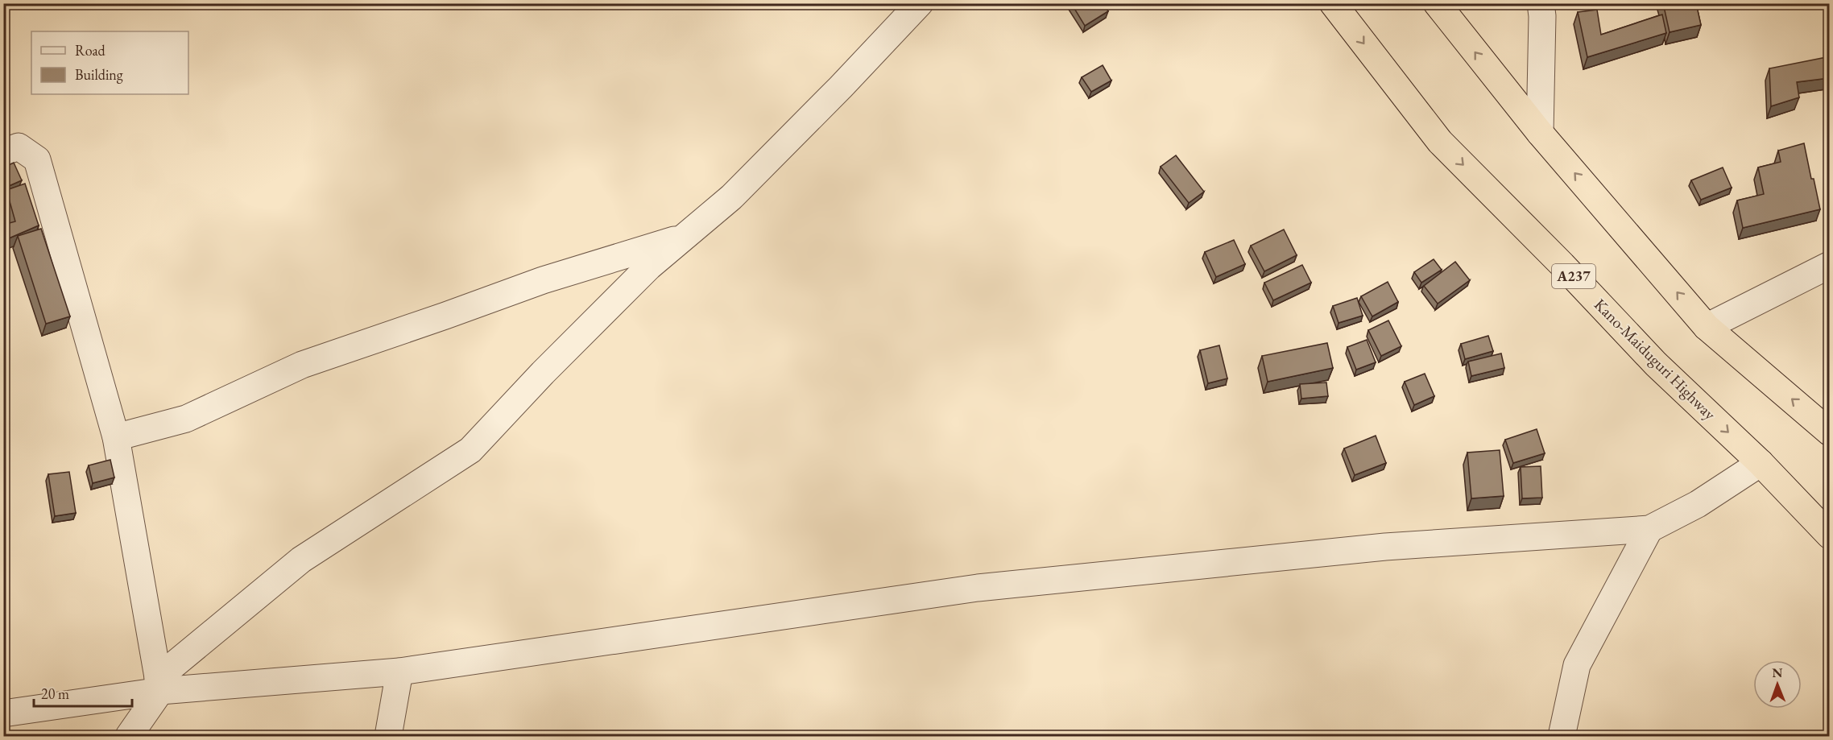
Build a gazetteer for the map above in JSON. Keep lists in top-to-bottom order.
{
  "streets": {
    "highway": ["A237", "Kano-Maiduguri Highway"]
  },
  "legend": ["Road", "Building"],
  "scale_bar": "20 m",
  "north": "top"
}
